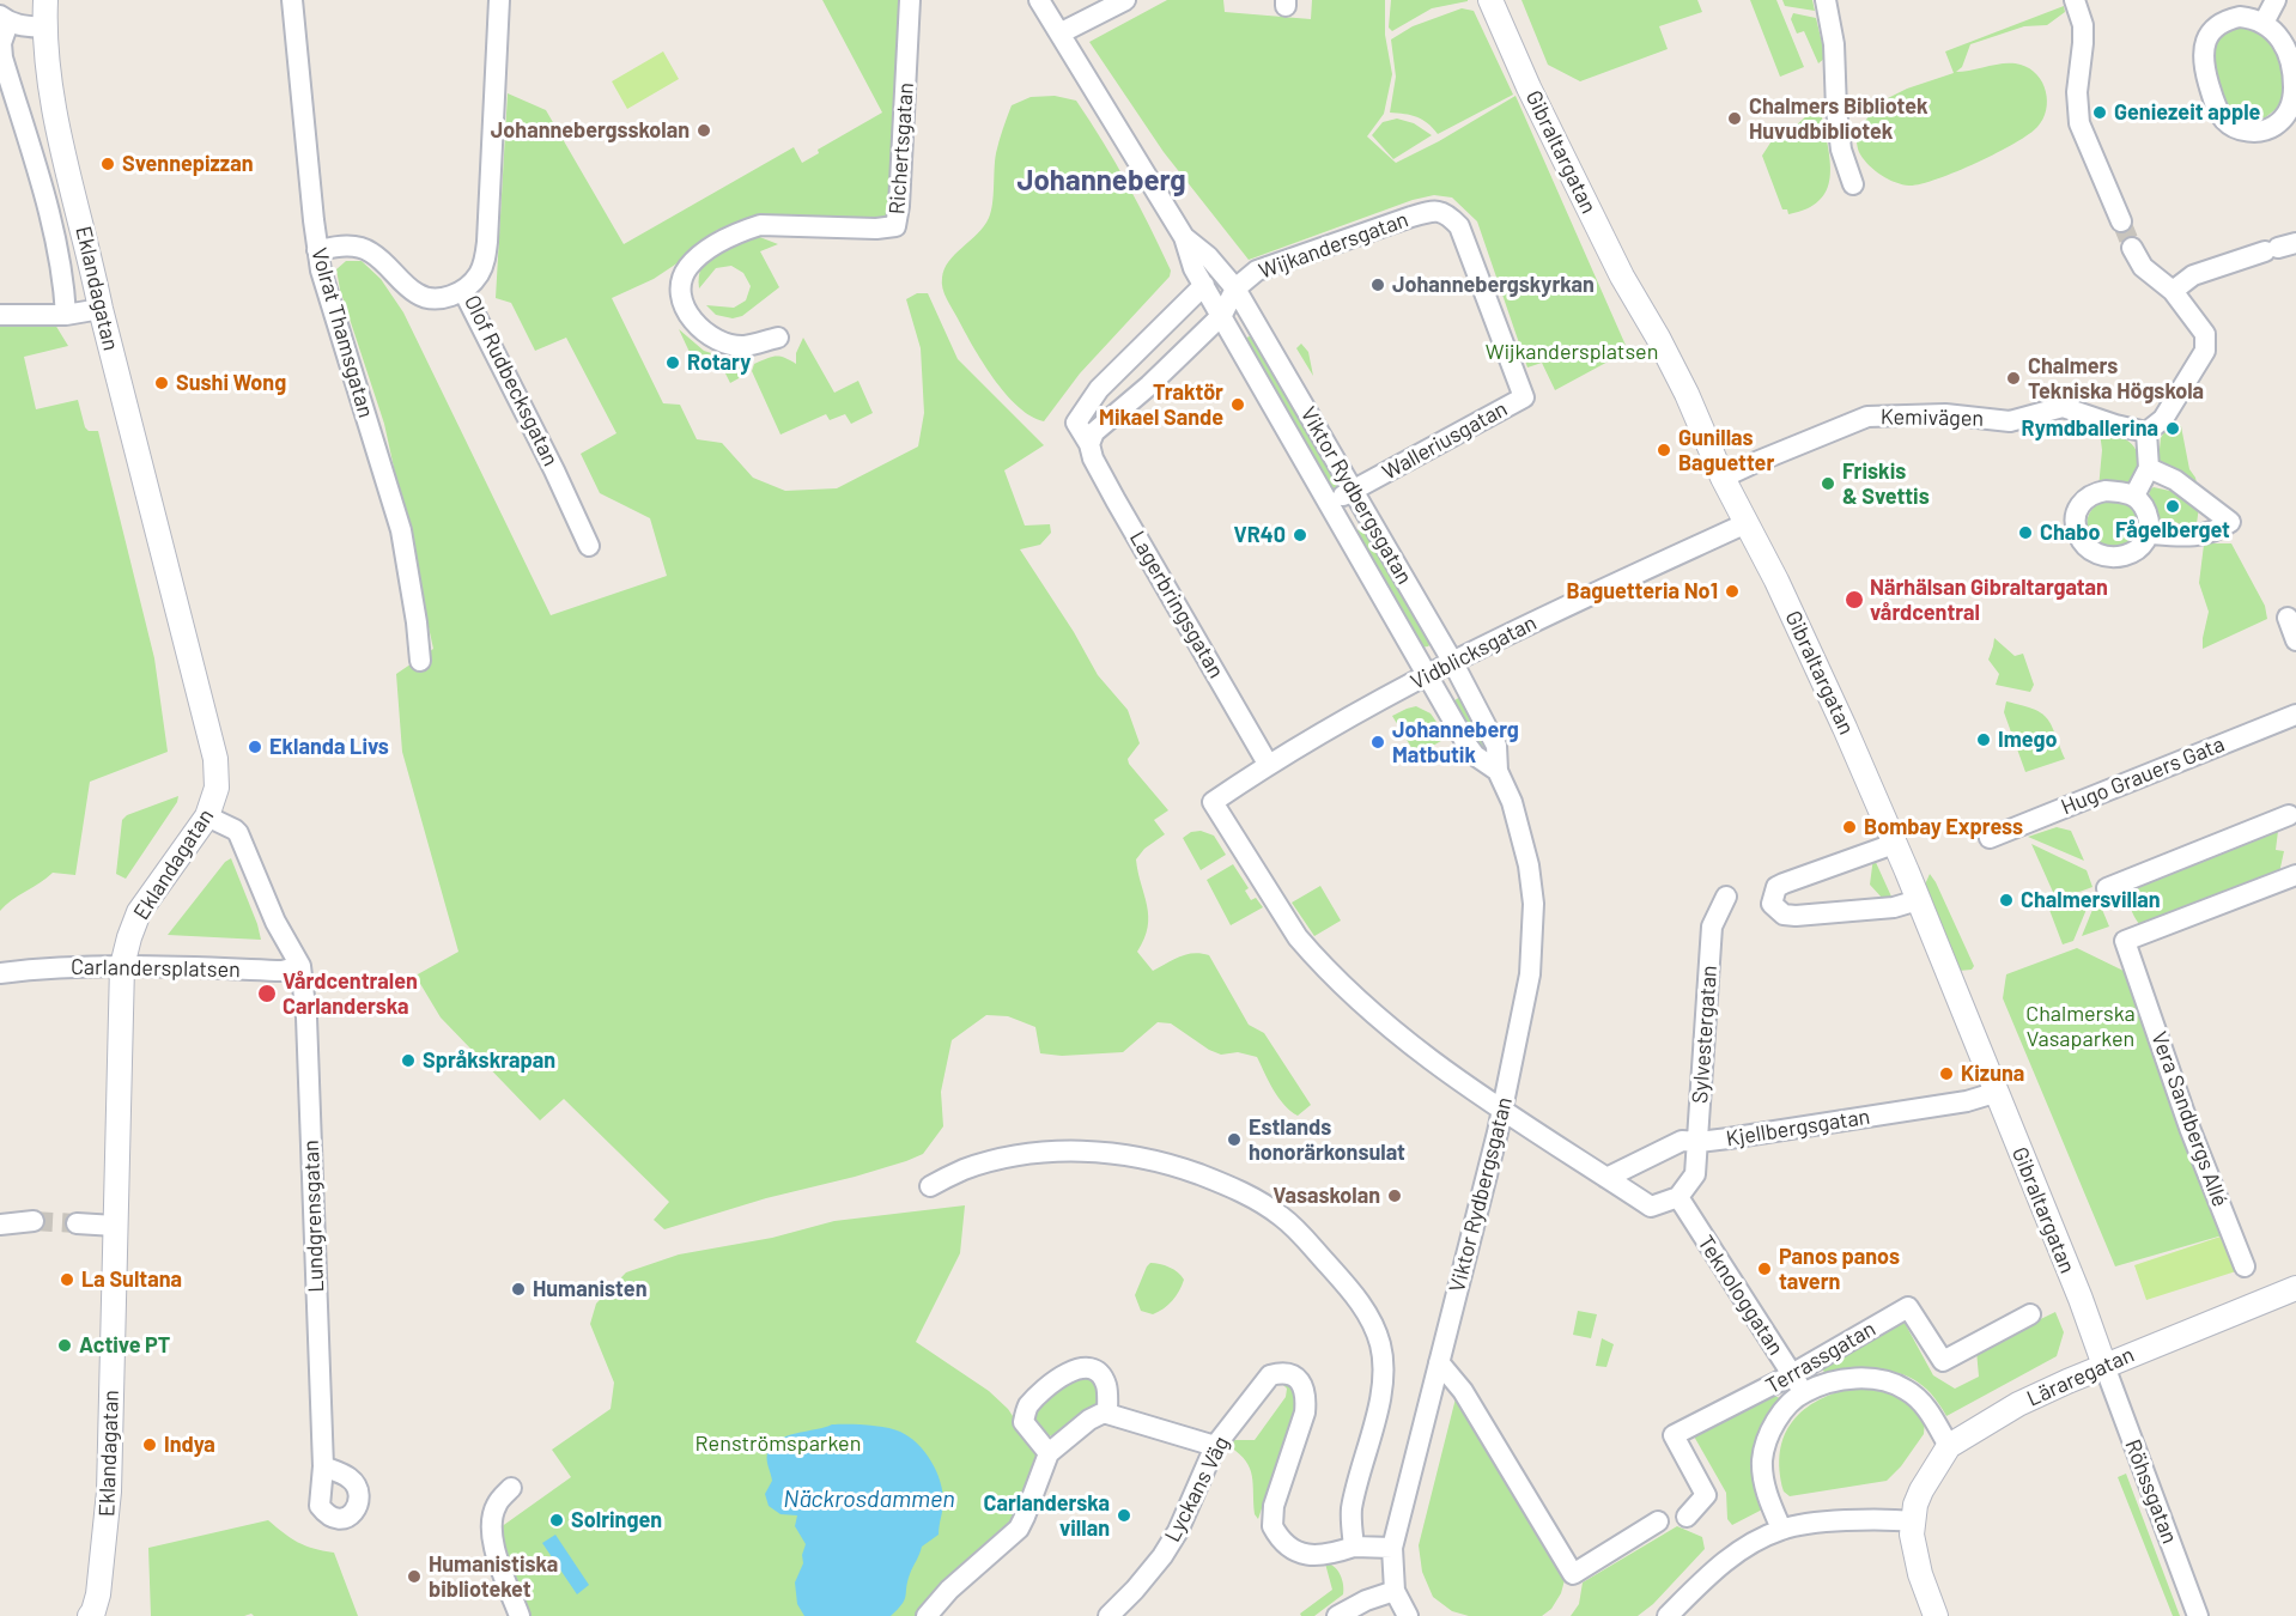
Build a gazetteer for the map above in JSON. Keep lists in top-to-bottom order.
{
  "streets": {
    "street": [
      "Richertsgatan",
      "Gibraltargatan",
      "Wijkandersgatan",
      "Eklandagatan",
      "Volrat Thamsgatan",
      "Olof Rudbecksgatan",
      "Kemivägen",
      "Walleriusgatan",
      "Viktor Rydbergsgatan",
      "Lagerbringsgatan",
      "Vidblicksgatan",
      "Hugo Grauers Gata",
      "Carlandersplatsen",
      "Sylvestergatan",
      "Vera Sandbergs Allé",
      "Kjellbergsgatan",
      "Lundgrensgatan",
      "Teknologgatan",
      "Terrassgatan",
      "Läraregatan",
      "Lyckans Väg",
      "Röhssgatan"
    ]
  },
  "crossings": [
    ["Gibraltargatan", "Kemivägen"],
    ["Gibraltargatan", "Vidblicksgatan"],
    ["Gibraltargatan", "Kjellbergsgatan"],
    ["Gibraltargatan", "Läraregatan"],
    ["Gibraltargatan", "Röhssgatan"],
    ["Wijkandersgatan", "Walleriusgatan"],
    ["Wijkandersgatan", "Viktor Rydbergsgatan"],
    ["Wijkandersgatan", "Lagerbringsgatan"],
    ["Eklandagatan", "Carlandersplatsen"],
    ["Walleriusgatan", "Viktor Rydbergsgatan"],
    ["Viktor Rydbergsgatan", "Vidblicksgatan"],
    ["Lagerbringsgatan", "Vidblicksgatan"],
    ["Carlandersplatsen", "Lundgrensgatan"],
    ["Sylvestergatan", "Kjellbergsgatan"],
    ["Sylvestergatan", "Teknologgatan"],
    ["Teknologgatan", "Terrassgatan"],
    ["Teknologgatan", "Läraregatan"],
    ["Terrassgatan", "Läraregatan"],
    ["Läraregatan", "Röhssgatan"]
  ],
  "districts": ["Johanneberg"],
  "water": ["Näckrosdammen"],
  "parks": ["Wijkandersplatsen", "Chalmerska Vasaparken", "Renströmsparken"],
  "places": [
    "Geniezeit apple",
    "Chalmers Bibliotek Huvudbibliotek",
    "Johannebergsskolan",
    "Svennepizzan",
    "Johannebergskyrkan",
    "Rotary",
    "Chalmers Tekniska Högskola",
    "Sushi Wong",
    "Traktör Mikael Sande",
    "Rymdballerina",
    "Gunillas Baguetter",
    "Friskis & Svettis",
    "Fågelberget",
    "Chabo",
    "VR40",
    "Baguetteria No1",
    "Närhälsan Gibraltargatan vårdcentral",
    "Imego",
    "Johanneberg Matbutik",
    "Eklanda Livs",
    "Bombay Express",
    "Chalmersvillan",
    "Vårdcentralen Carlanderska",
    "Språkskrapan",
    "Kizuna",
    "Estlands honorärkonsulat",
    "Vasaskolan",
    "Panos panos tavern",
    "La Sultana",
    "Humanisten",
    "Active PT",
    "Indya",
    "Carlanderska villan",
    "Solringen",
    "Humanistiska biblioteket"
  ]
}
